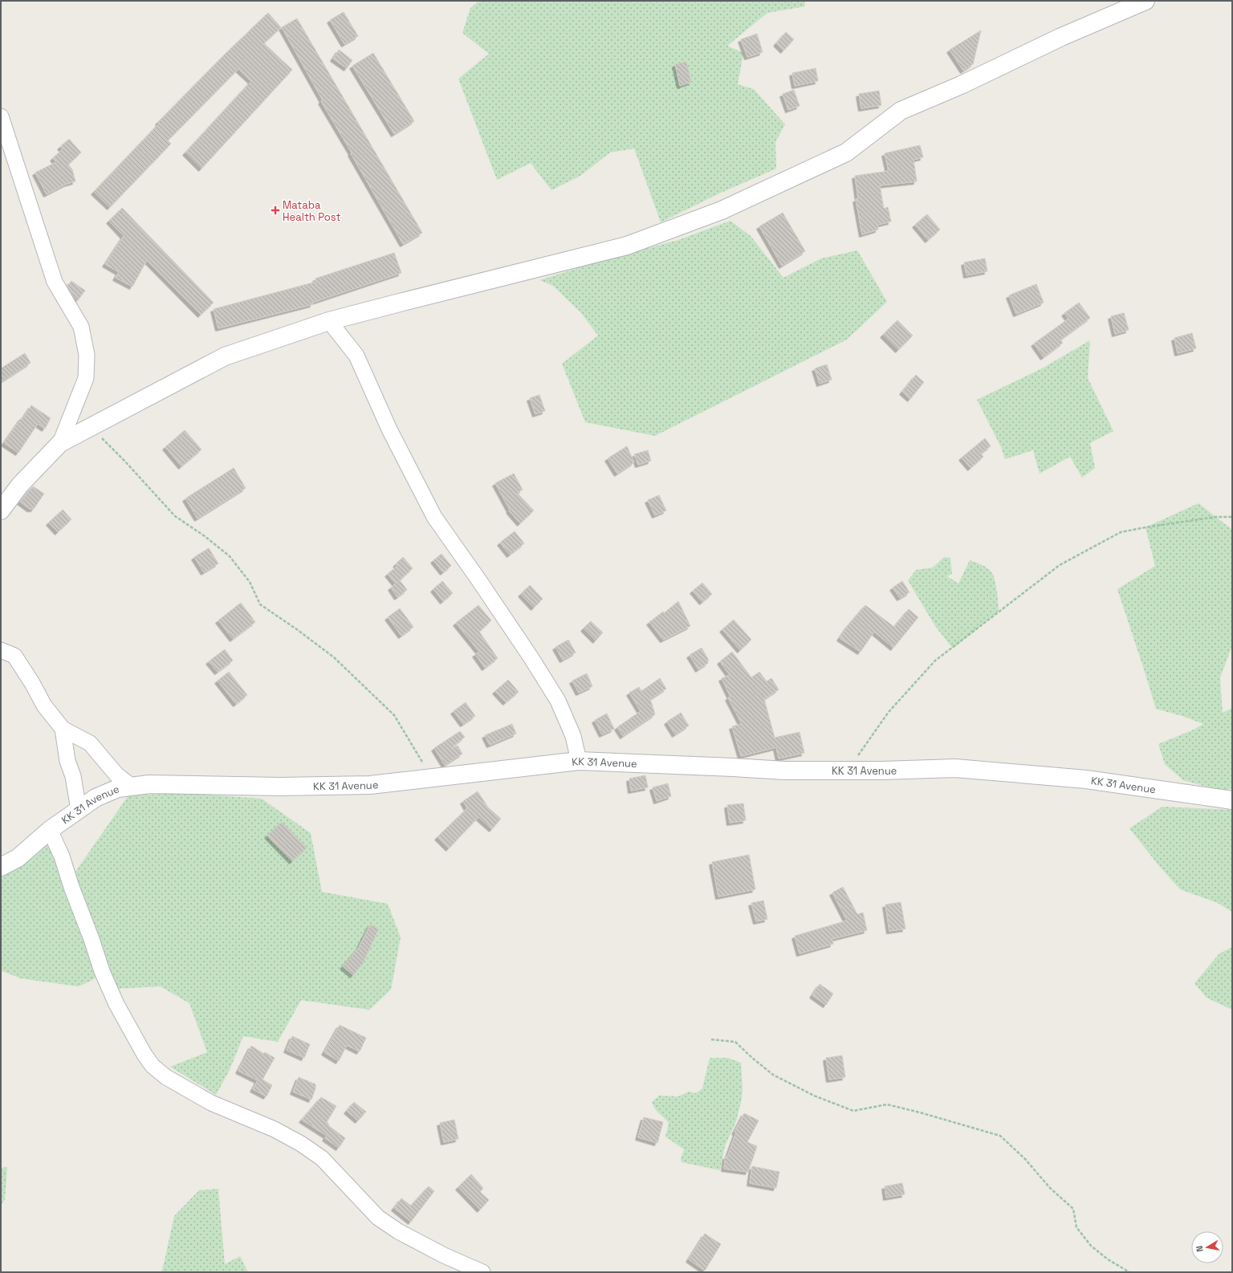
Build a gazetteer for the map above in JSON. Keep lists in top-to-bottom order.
{
  "streets": {
    "main road": ["KK 31 Avenue"]
  },
  "places": {
    "health": ["Mataba Health Post"]
  },
  "north": "left"
}
